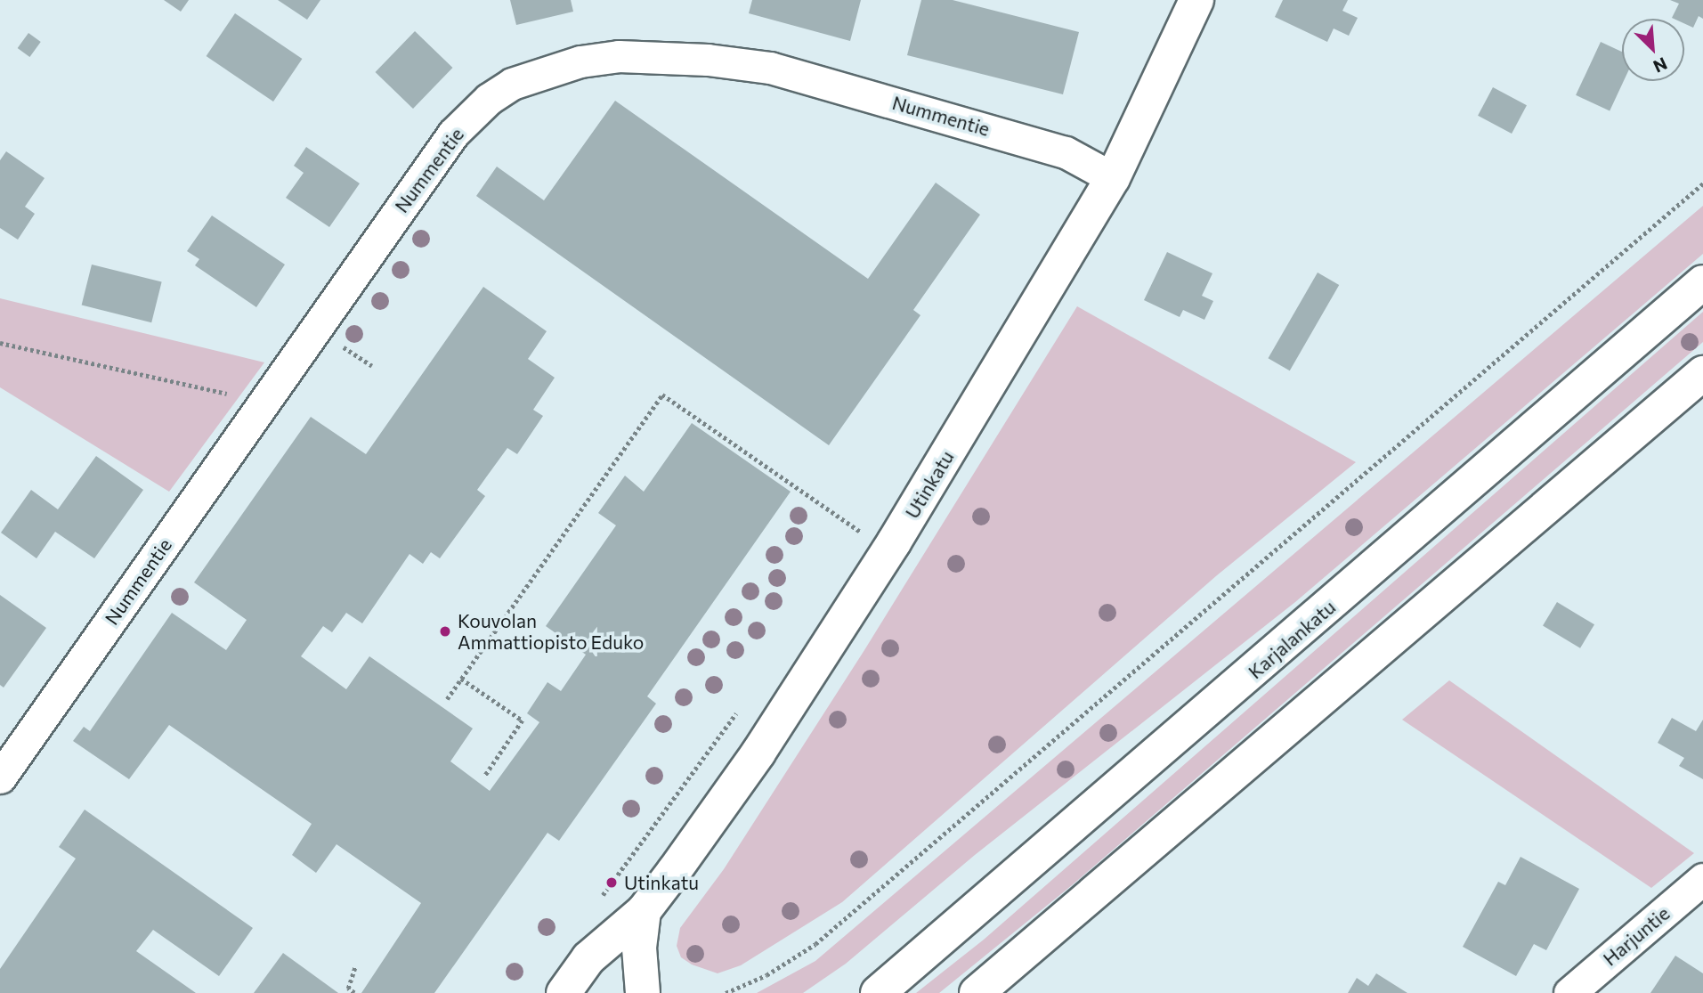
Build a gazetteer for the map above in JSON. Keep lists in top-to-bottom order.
{
  "streets": {
    "main road": ["Utinkatu", "Karjalankatu"],
    "street": ["Nummentie", "Harjuntie"]
  },
  "crossings": [
    ["Nummentie", "Utinkatu"]
  ],
  "places": ["Kouvolan Ammattiopisto Eduko", "Utinkatu"],
  "north": "bottom right"
}
